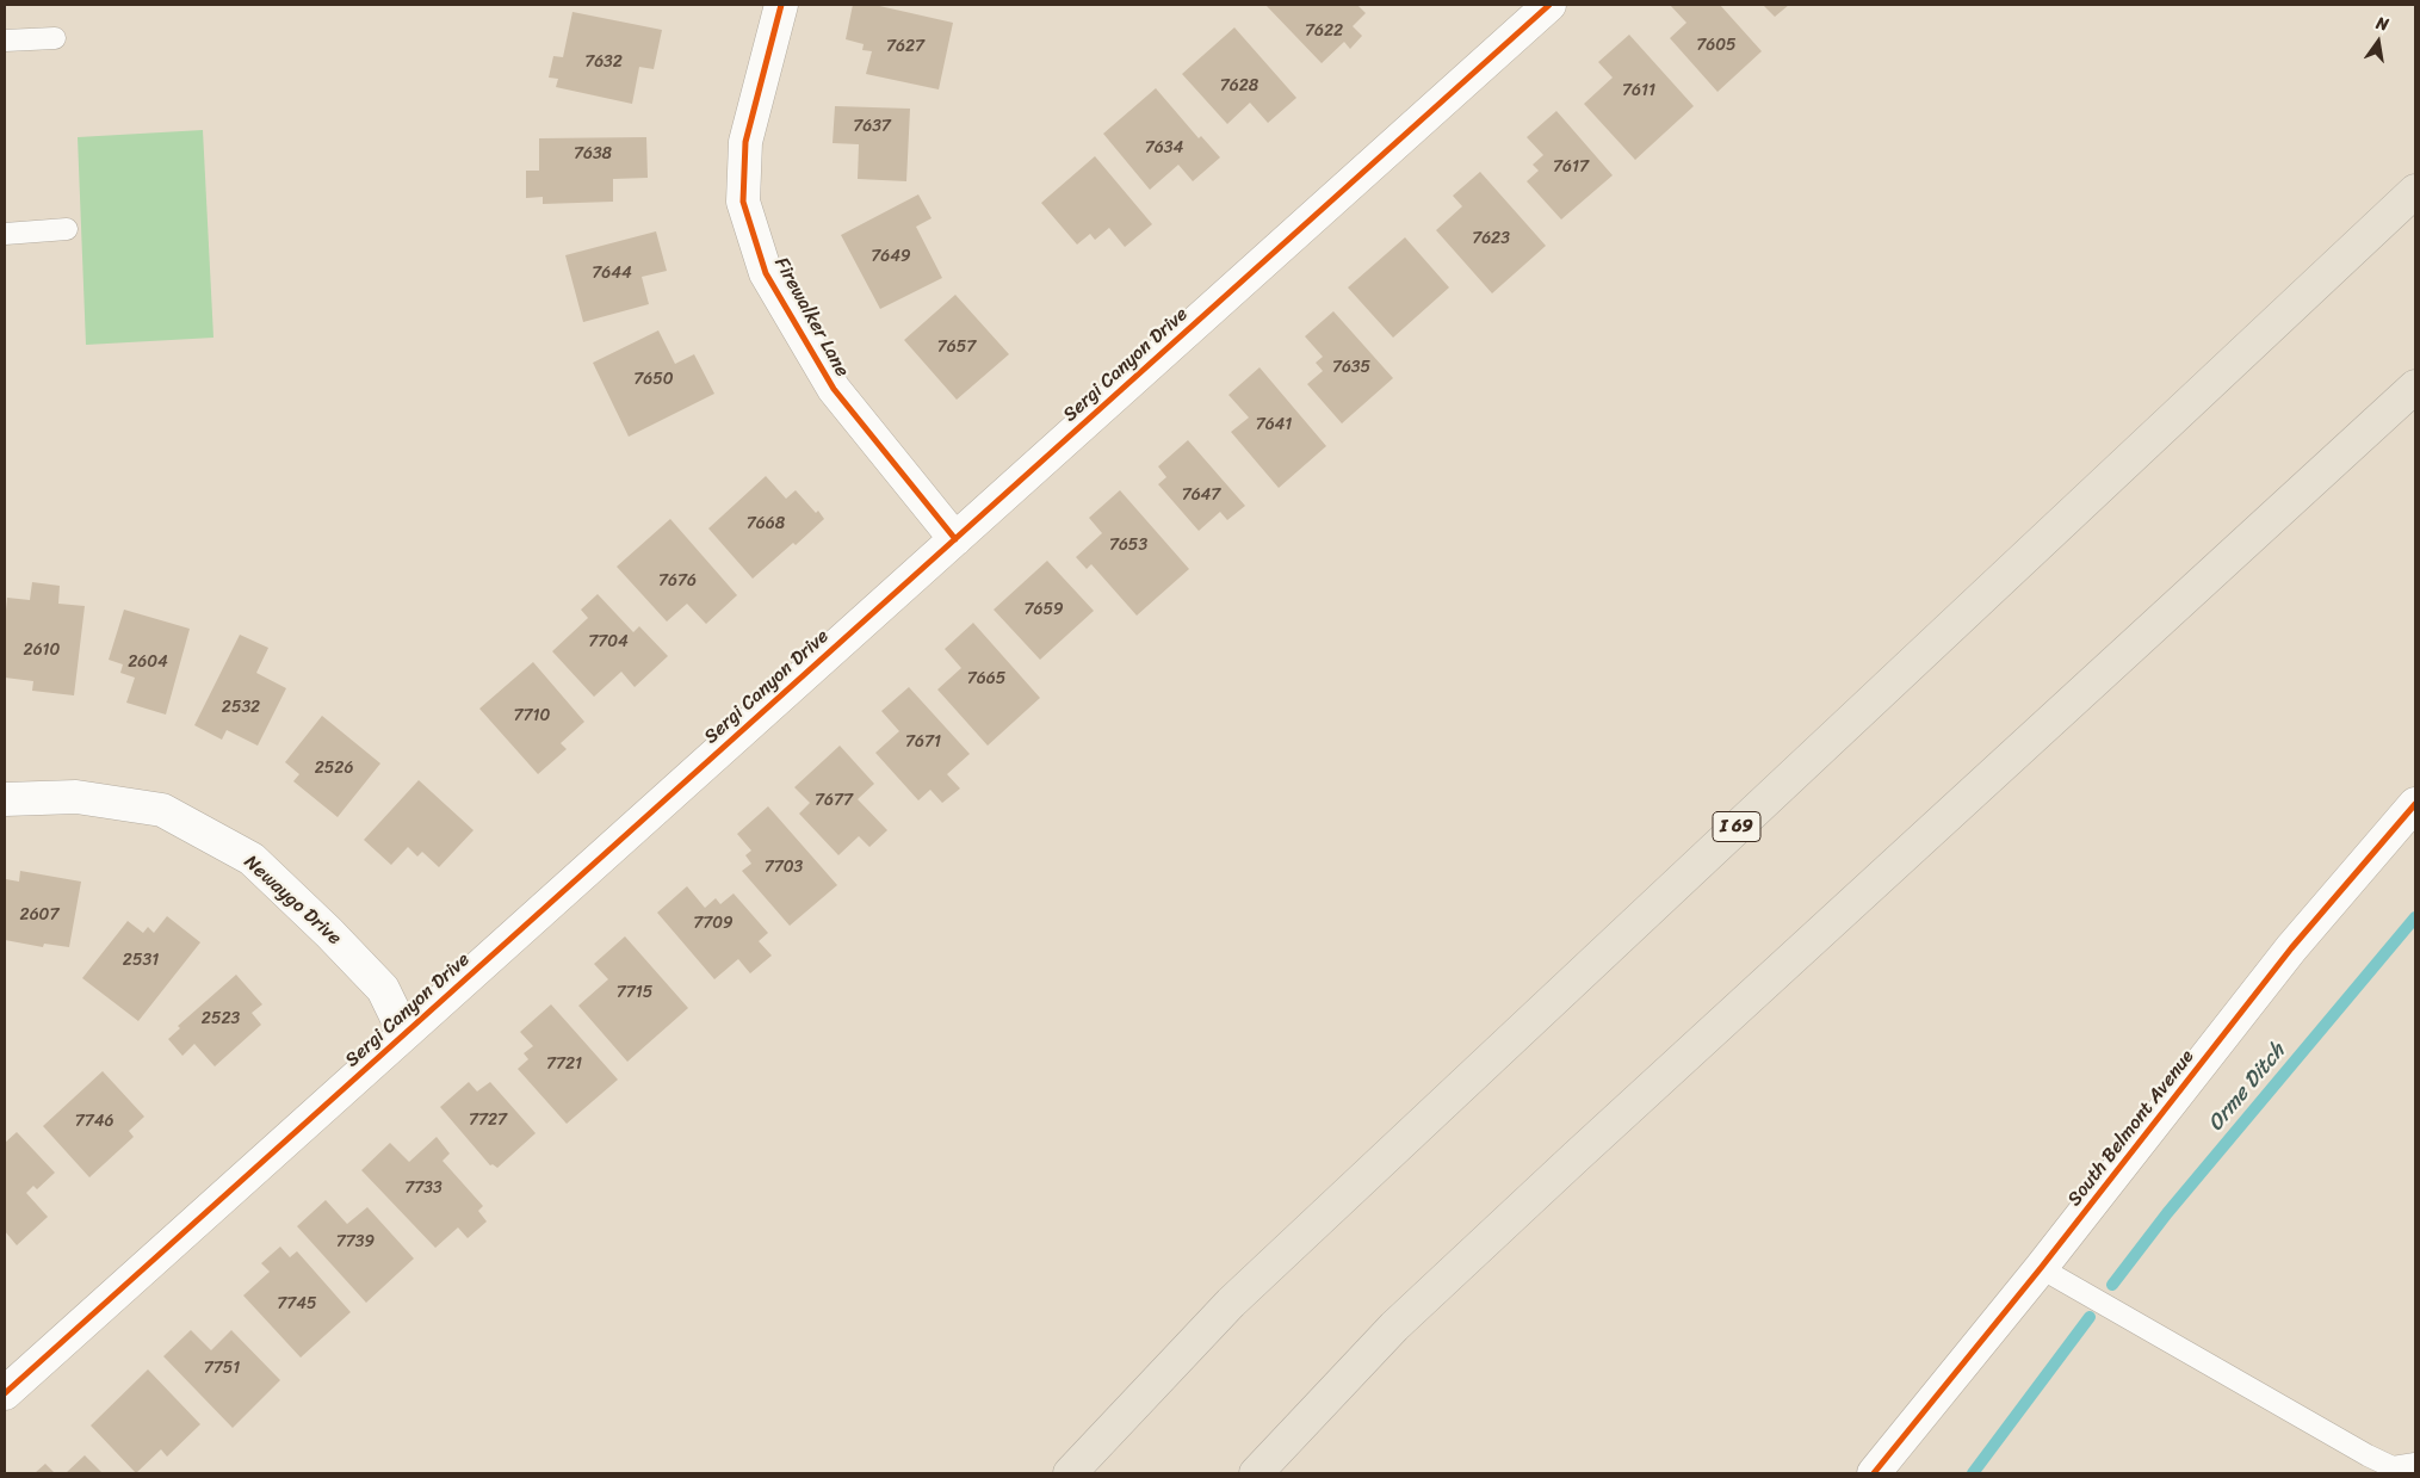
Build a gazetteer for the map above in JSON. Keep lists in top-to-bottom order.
{
  "streets": {
    "highway": ["I 69"],
    "street": [
      "Firewalker Lane",
      "Sergi Canyon Drive",
      "Newaygo Drive",
      "South Belmont Avenue"
    ]
  },
  "crossings": [
    ["Firewalker Lane", "Sergi Canyon Drive"],
    ["Sergi Canyon Drive", "Newaygo Drive"]
  ],
  "water": ["Orme Ditch"],
  "house_numbers": [
    "7622",
    "7605",
    "7627",
    "7632",
    "7628",
    "7611",
    "7637",
    "7634",
    "7638",
    "7617",
    "7623",
    "7649",
    "7644",
    "7657",
    "7635",
    "7650",
    "7641",
    "7647",
    "7668",
    "7653",
    "7676",
    "7659",
    "7704",
    "2610",
    "2604",
    "7665",
    "2532",
    "7710",
    "7671",
    "2526",
    "7677",
    "7703",
    "2607",
    "7709",
    "2531",
    "7715",
    "2523",
    "7721",
    "7727",
    "7746",
    "7733",
    "7739",
    "7745",
    "7751"
  ],
  "north": "top"
}
